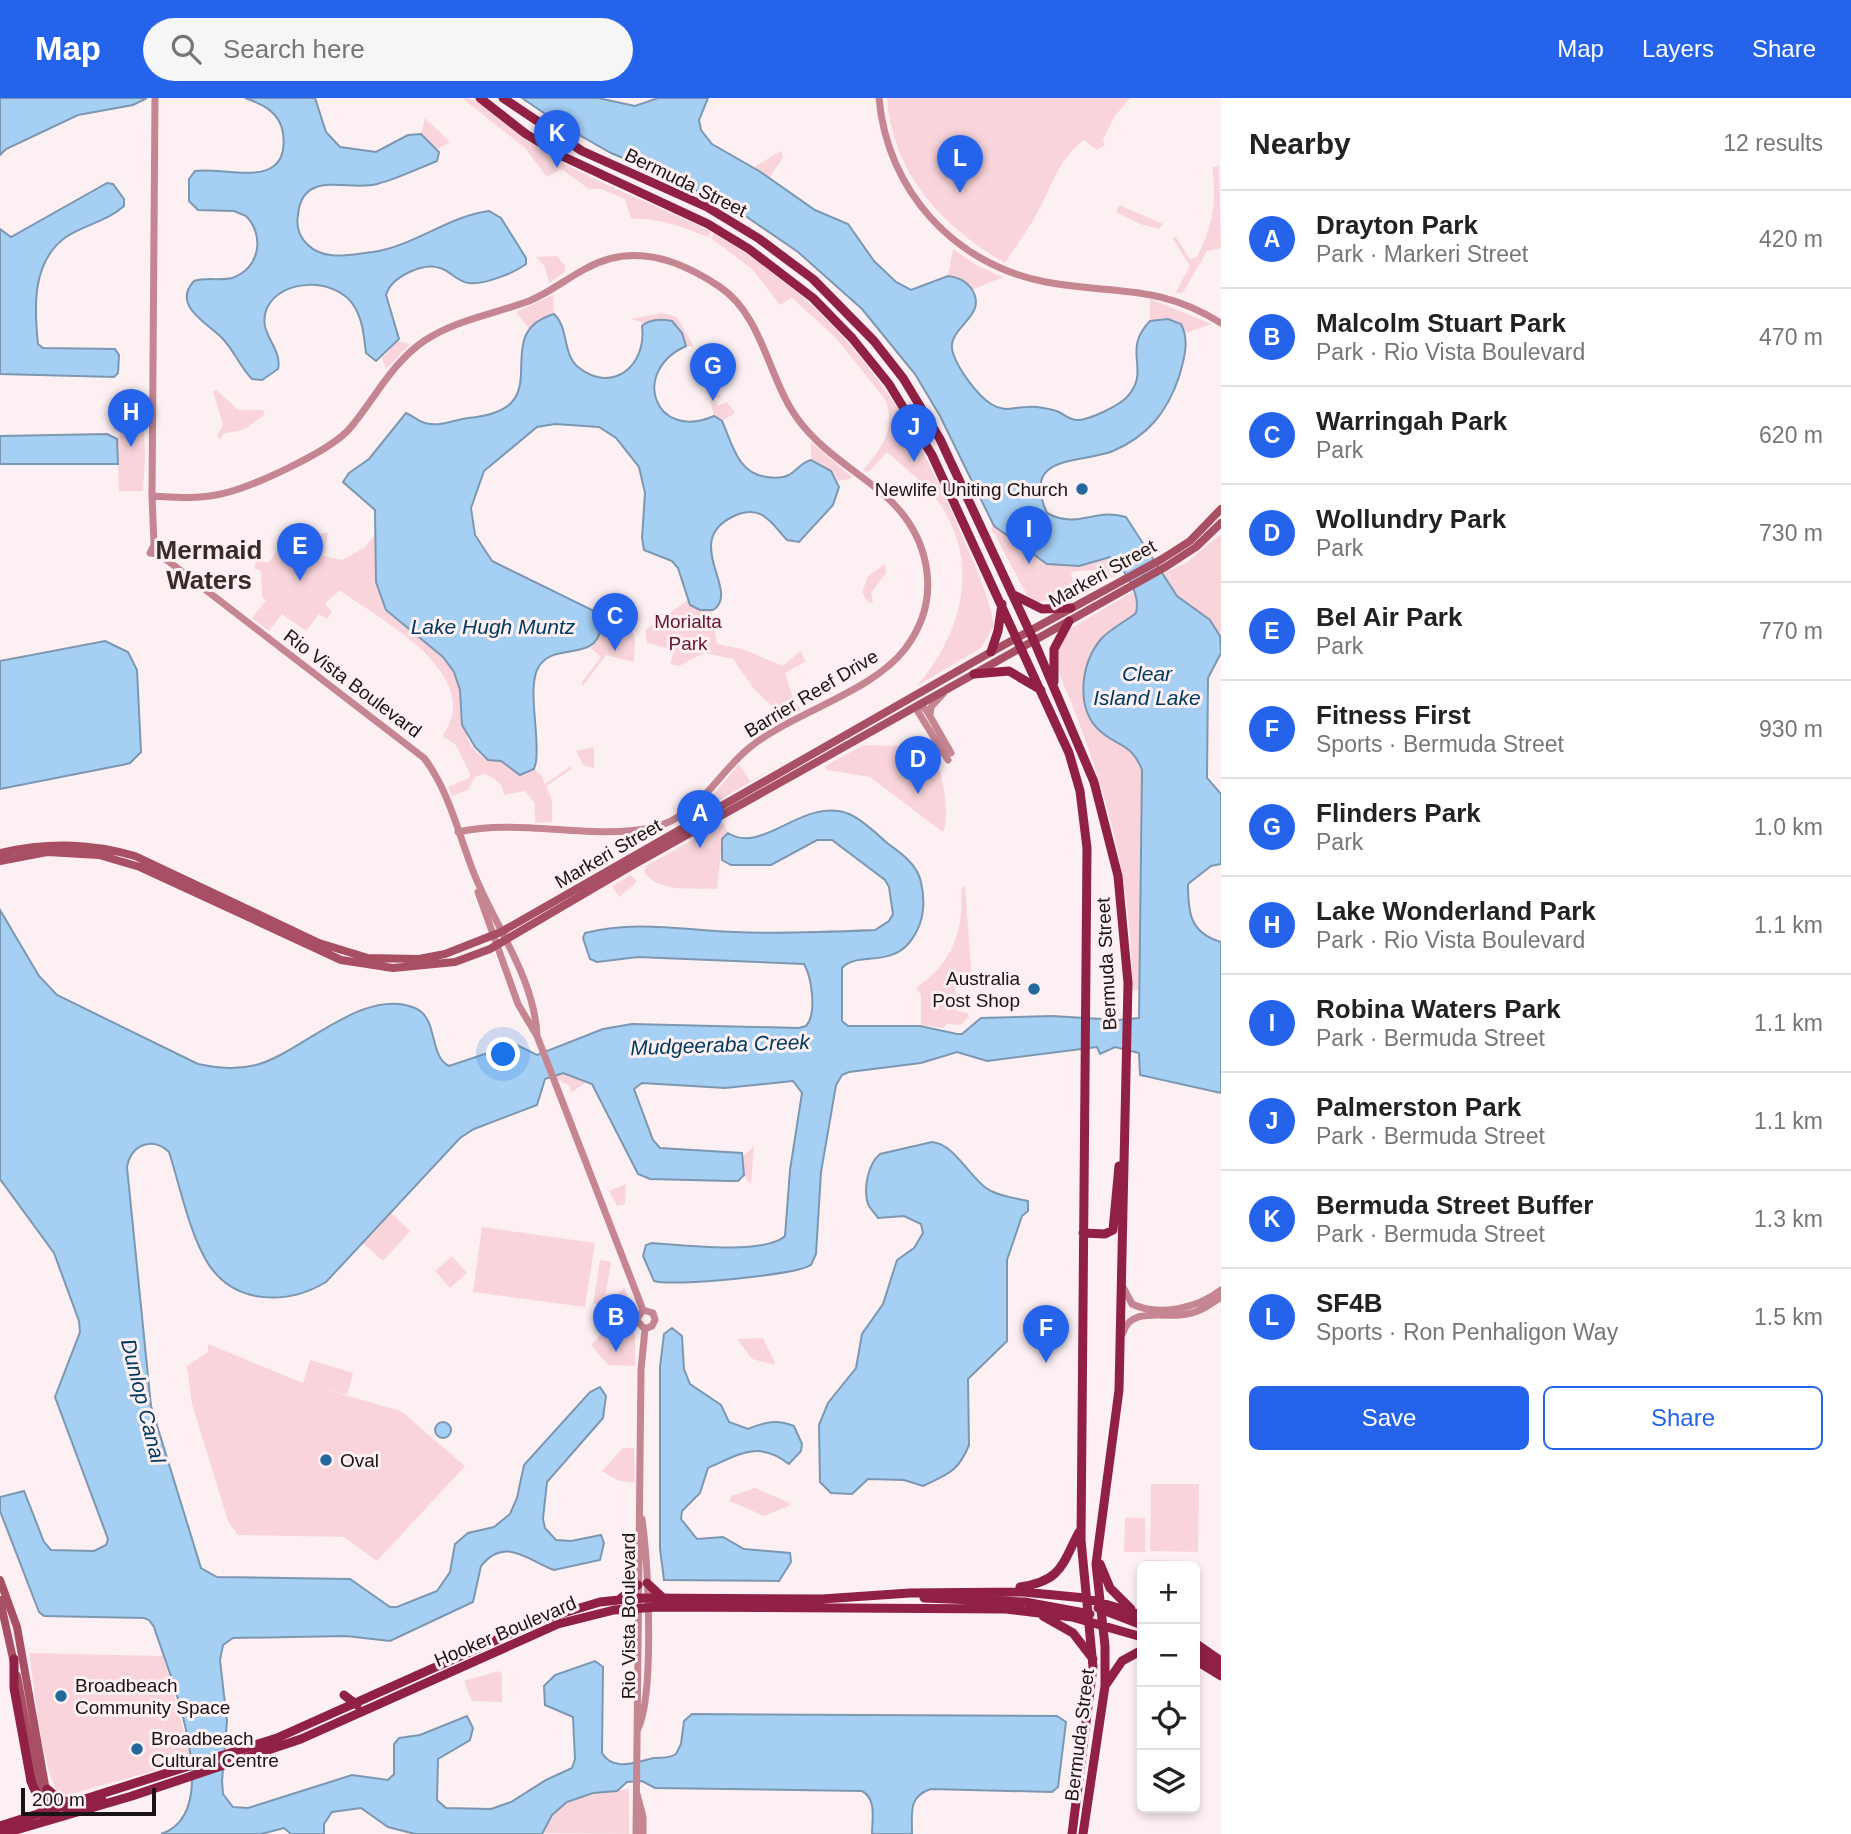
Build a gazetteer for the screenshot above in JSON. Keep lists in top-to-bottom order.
{
  "streets": {
    "main road": ["Bermuda Street", "Markeri Street", "Hooker Boulevard"],
    "street": ["Rio Vista Boulevard", "Barrier Reef Drive"]
  },
  "crossings": [
    ["Bermuda Street", "Markeri Street"],
    ["Bermuda Street", "Hooker Boulevard"],
    ["Markeri Street", "Rio Vista Boulevard"],
    ["Rio Vista Boulevard", "Barrier Reef Drive"],
    ["Rio Vista Boulevard", "Hooker Boulevard"]
  ],
  "districts": ["Mermaid Waters"],
  "water": [
    "Lake Hugh Muntz",
    "Clear Island Lake",
    "Mudgeeraba Creek",
    "Dunlop Canal"
  ],
  "parks": ["Morialta Park"],
  "places": [
    "Newlife Uniting Church",
    "Australia Post Shop",
    "Oval",
    "Broadbeach Community Space",
    "Broadbeach Cultural Centre"
  ],
  "scale_bar": "200 m",
  "page": {
    "header": "Map",
    "search": "Search here",
    "nav": ["Map", "Layers", "Share"],
    "heading": ["Nearby", "12 results"],
    "pins": [
      "K",
      "L",
      "G",
      "H",
      "J",
      "I",
      "E",
      "C",
      "D",
      "A",
      "B",
      "F"
    ],
    "list": [
      {
        "mark": "A",
        "name": "Drayton Park",
        "note": "Park · Markeri Street",
        "value": "420 m"
      },
      {
        "mark": "B",
        "name": "Malcolm Stuart Park",
        "note": "Park · Rio Vista Boulevard",
        "value": "470 m"
      },
      {
        "mark": "C",
        "name": "Warringah Park",
        "note": "Park",
        "value": "620 m"
      },
      {
        "mark": "D",
        "name": "Wollundry Park",
        "note": "Park",
        "value": "730 m"
      },
      {
        "mark": "E",
        "name": "Bel Air Park",
        "note": "Park",
        "value": "770 m"
      },
      {
        "mark": "F",
        "name": "Fitness First",
        "note": "Sports · Bermuda Street",
        "value": "930 m"
      },
      {
        "mark": "G",
        "name": "Flinders Park",
        "note": "Park",
        "value": "1.0 km"
      },
      {
        "mark": "H",
        "name": "Lake Wonderland Park",
        "note": "Park · Rio Vista Boulevard",
        "value": "1.1 km"
      },
      {
        "mark": "I",
        "name": "Robina Waters Park",
        "note": "Park · Bermuda Street",
        "value": "1.1 km"
      },
      {
        "mark": "J",
        "name": "Palmerston Park",
        "note": "Park · Bermuda Street",
        "value": "1.1 km"
      },
      {
        "mark": "K",
        "name": "Bermuda Street Buffer",
        "note": "Park · Bermuda Street",
        "value": "1.3 km"
      },
      {
        "mark": "L",
        "name": "SF4B",
        "note": "Sports · Ron Penhaligon Way",
        "value": "1.5 km"
      }
    ],
    "buttons": ["Save", "Share"],
    "map_buttons": ["+", "−"],
    "scale": "200 m"
  }
}
